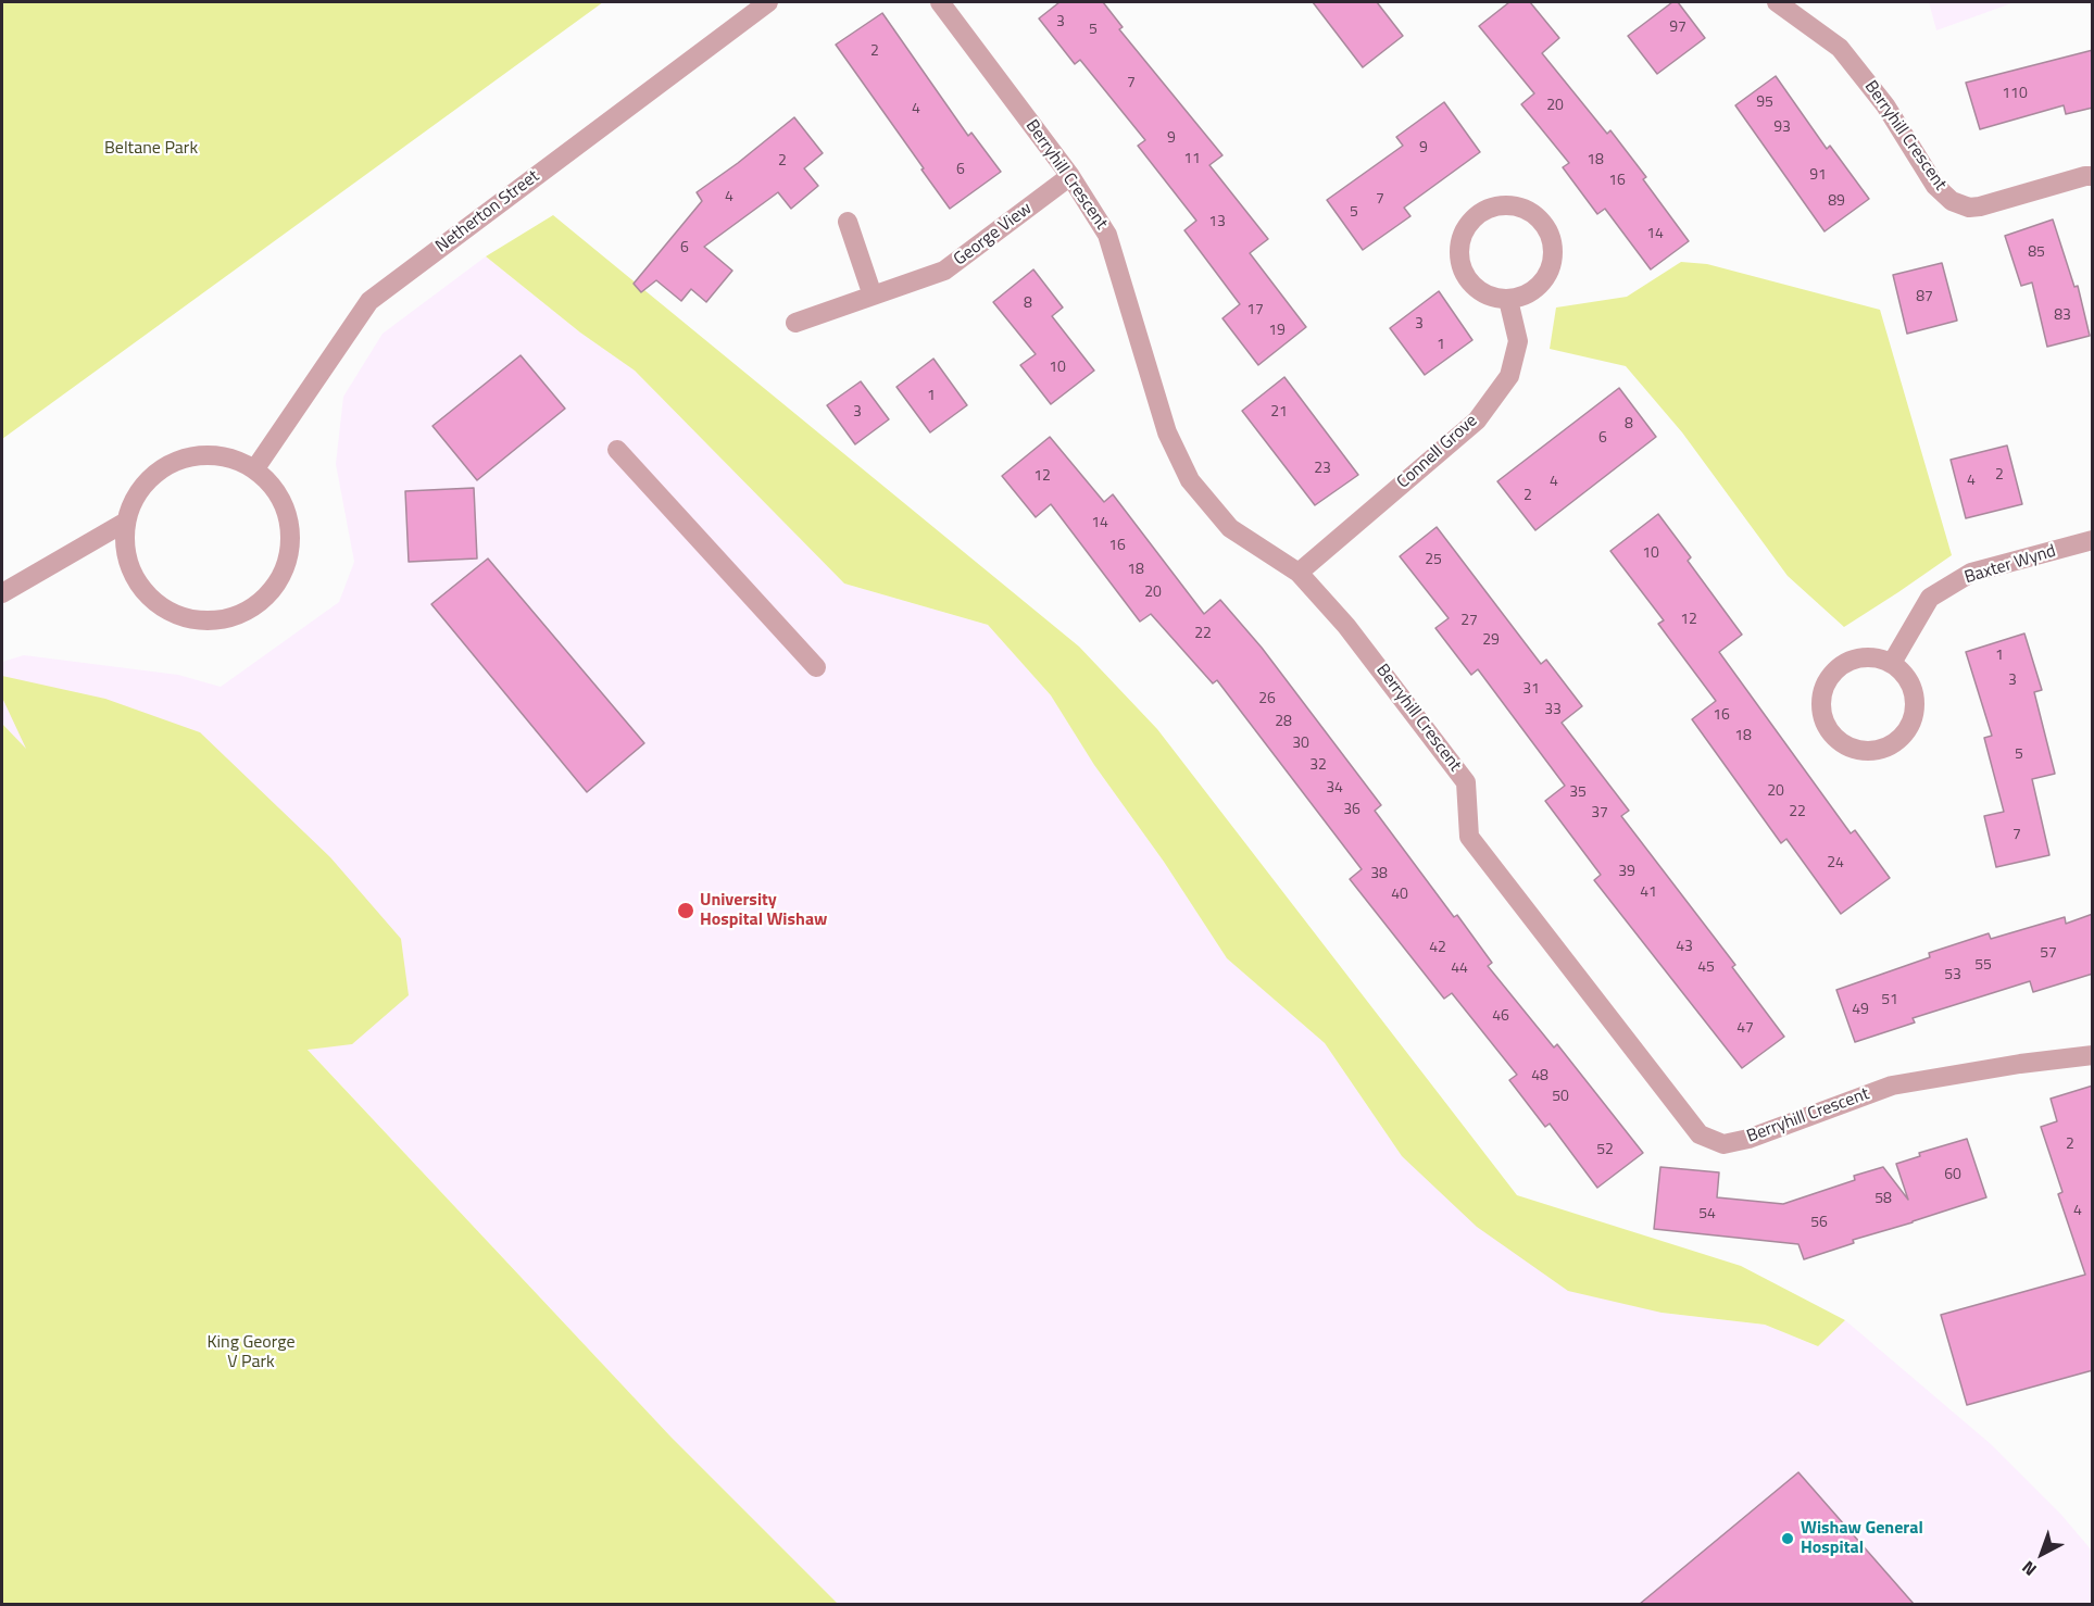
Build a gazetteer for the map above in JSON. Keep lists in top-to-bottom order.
{
  "streets": {
    "street": [
      "Berryhill Crescent",
      "Netherton Street",
      "George View",
      "Connell Grove",
      "Baxter Wynd"
    ]
  },
  "crossings": [
    ["Berryhill Crescent", "George View"],
    ["Berryhill Crescent", "Connell Grove"]
  ],
  "parks": ["Beltane Park", "King George V Park"],
  "places": ["University Hospital Wishaw", "Wishaw General Hospital"],
  "house_numbers": [
    "3",
    "97",
    "5",
    "2",
    "7",
    "110",
    "95",
    "20",
    "4",
    "93",
    "9",
    "9",
    "11",
    "18",
    "2",
    "6",
    "91",
    "16",
    "4",
    "7",
    "89",
    "5",
    "13",
    "14",
    "6",
    "85",
    "87",
    "8",
    "17",
    "83",
    "3",
    "19",
    "1",
    "10",
    "1",
    "3",
    "21",
    "8",
    "6",
    "23",
    "2",
    "12",
    "4",
    "4",
    "2",
    "14",
    "16",
    "10",
    "25",
    "18",
    "20",
    "12",
    "27",
    "22",
    "29",
    "1",
    "3",
    "31",
    "26",
    "33",
    "16",
    "28",
    "18",
    "30",
    "5",
    "32",
    "34",
    "20",
    "35",
    "36",
    "22",
    "37",
    "7",
    "24",
    "39",
    "38",
    "41",
    "40",
    "43",
    "42",
    "57",
    "55",
    "45",
    "44",
    "53",
    "51",
    "49",
    "46",
    "47",
    "48",
    "50",
    "2",
    "52",
    "60",
    "58",
    "4",
    "54",
    "56"
  ],
  "north": "bottom left"
}
